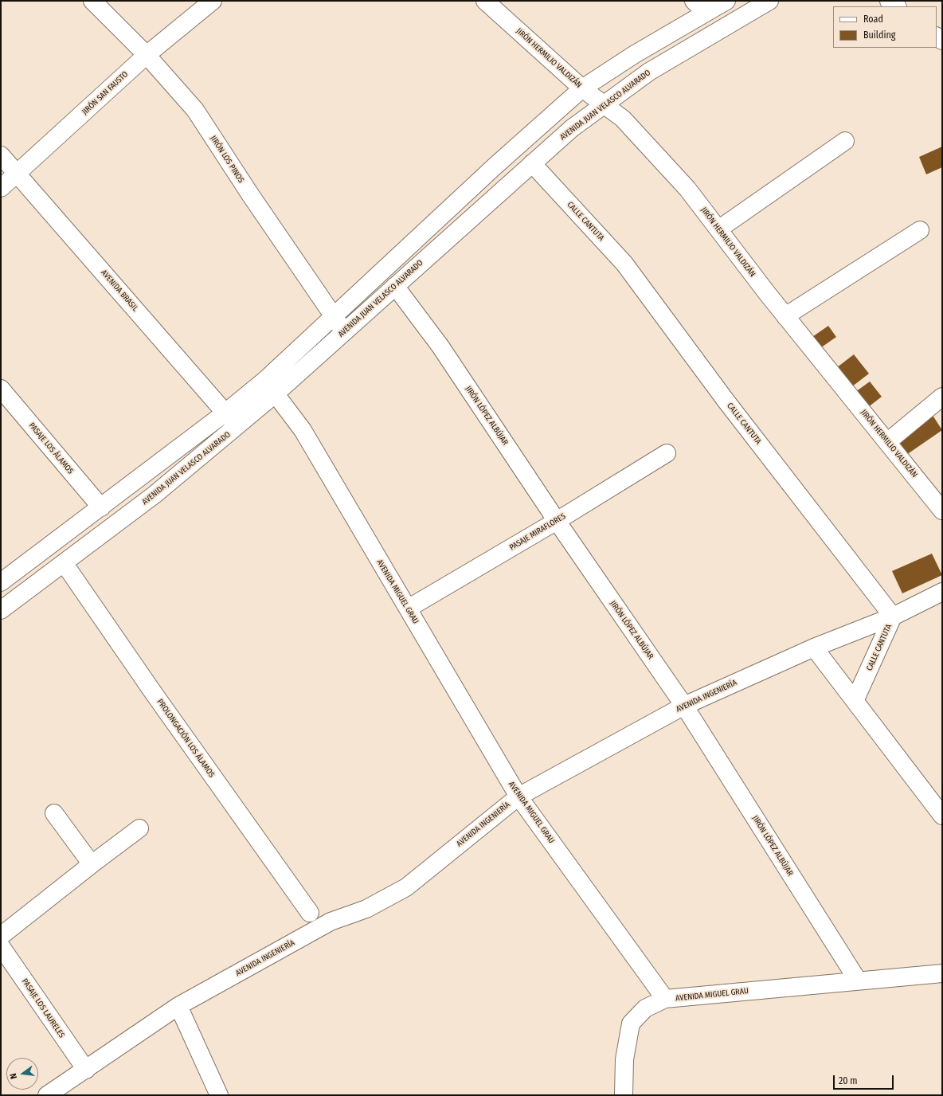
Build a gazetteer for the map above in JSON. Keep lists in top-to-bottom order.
{
  "streets": {
    "street": [
      "JIRÓN HERMILIO VALDIZÁN",
      "JIRÓN SAN FAUSTO",
      "AVENIDA JUAN VELASCO ALVARADO",
      "JIRÓN LOS PINOS",
      "CALLE CANTUTA",
      "AVENIDA BRASIL",
      "JIRÓN LÓPEZ ALBÚJAR",
      "PASAJE LOS ÁLAMOS",
      "PASAJE MIRAFLORES",
      "AVENIDA MIGUEL GRAU",
      "AVENIDA INGENIERÍA",
      "PROLONGACIÓN LOS ÁLAMOS",
      "PASAJE LOS LAURELES"
    ]
  },
  "crossings": [
    ["JIRÓN HERMILIO VALDIZÁN", "AVENIDA JUAN VELASCO ALVARADO"],
    ["JIRÓN SAN FAUSTO", "JIRÓN LOS PINOS"],
    ["JIRÓN SAN FAUSTO", "AVENIDA BRASIL"],
    ["AVENIDA JUAN VELASCO ALVARADO", "JIRÓN LOS PINOS"],
    ["AVENIDA JUAN VELASCO ALVARADO", "CALLE CANTUTA"],
    ["AVENIDA JUAN VELASCO ALVARADO", "AVENIDA BRASIL"],
    ["AVENIDA JUAN VELASCO ALVARADO", "JIRÓN LÓPEZ ALBÚJAR"],
    ["AVENIDA JUAN VELASCO ALVARADO", "AVENIDA MIGUEL GRAU"],
    ["AVENIDA JUAN VELASCO ALVARADO", "PROLONGACIÓN LOS ÁLAMOS"],
    ["CALLE CANTUTA", "AVENIDA INGENIERÍA"],
    ["JIRÓN LÓPEZ ALBÚJAR", "PASAJE MIRAFLORES"],
    ["JIRÓN LÓPEZ ALBÚJAR", "AVENIDA MIGUEL GRAU"],
    ["JIRÓN LÓPEZ ALBÚJAR", "AVENIDA INGENIERÍA"],
    ["PASAJE MIRAFLORES", "AVENIDA MIGUEL GRAU"],
    ["AVENIDA MIGUEL GRAU", "AVENIDA INGENIERÍA"],
    ["AVENIDA INGENIERÍA", "PASAJE LOS LAURELES"]
  ],
  "legend": ["Road", "Building"],
  "scale_bar": "20 m",
  "north": "left"
}
